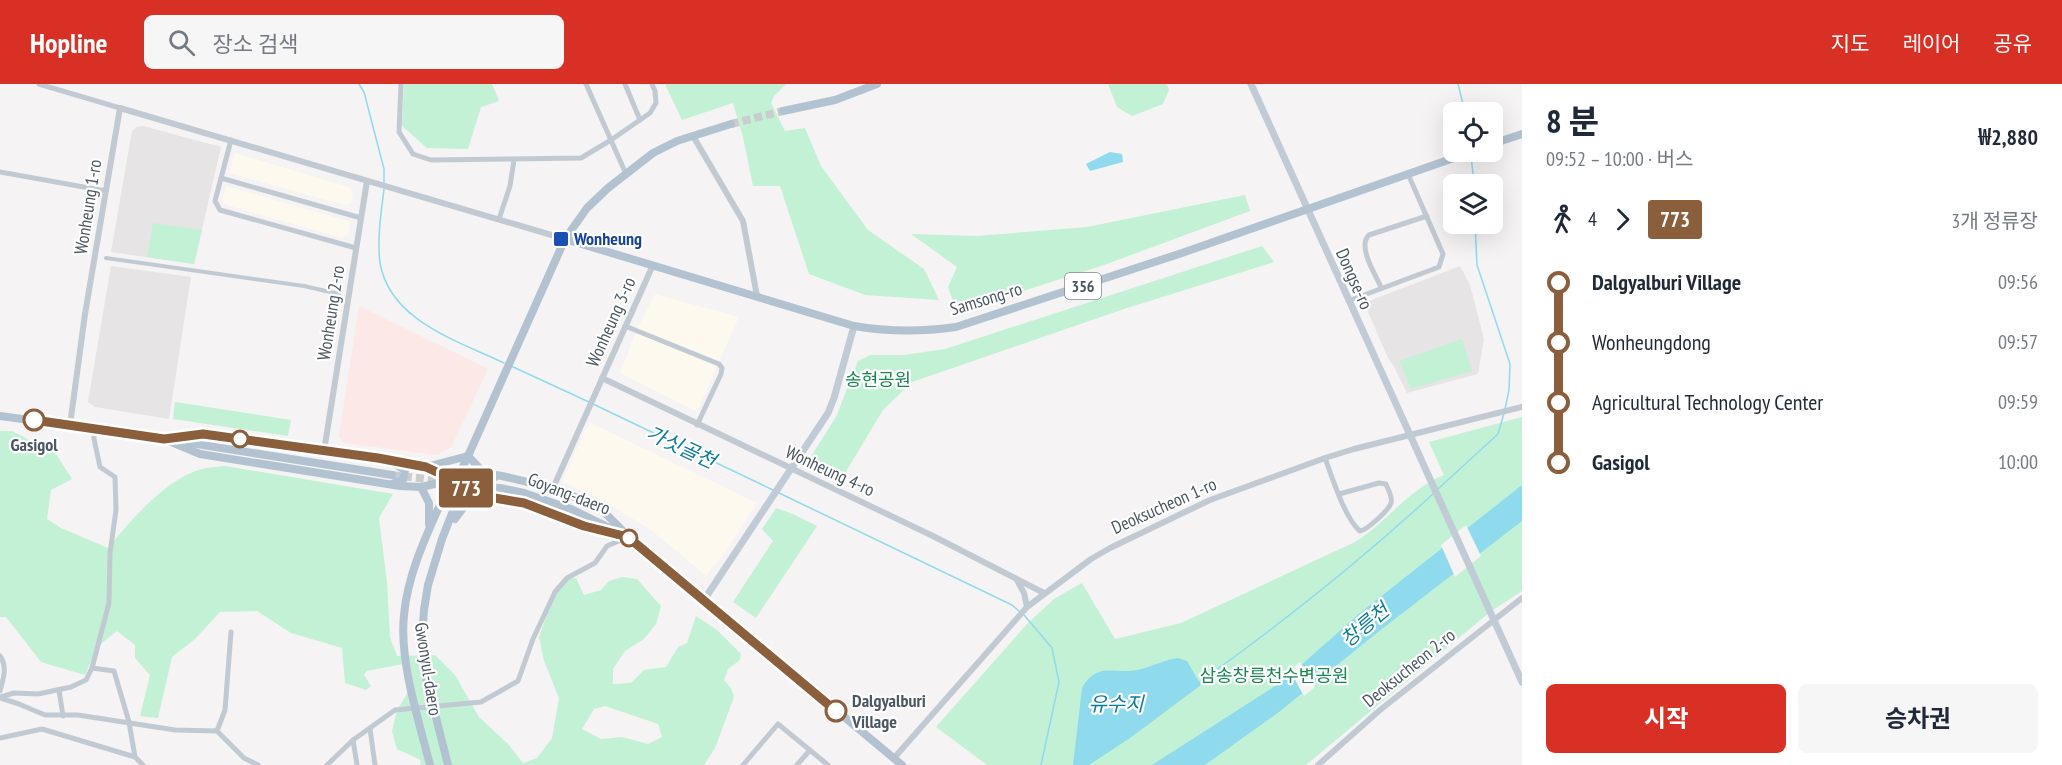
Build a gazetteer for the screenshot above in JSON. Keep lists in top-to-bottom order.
{
  "streets": {
    "main road": [
      "Dongse-ro",
      "356",
      "Samsong-ro",
      "Goyang-daero",
      "Gwonyul-daero"
    ],
    "street": [
      "Wonheung 1-ro",
      "Wonheung 2-ro",
      "Wonheung 3-ro",
      "Wonheung 4-ro",
      "Deoksucheon 1-ro",
      "Deoksucheon 2-ro"
    ]
  },
  "crossings": [
    ["Dongse-ro", "Samsong-ro"],
    ["Dongse-ro", "Deoksucheon 1-ro"],
    ["Dongse-ro", "Deoksucheon 2-ro"],
    ["Samsong-ro", "Wonheung 3-ro"],
    ["Samsong-ro", "Gwonyul-daero"],
    ["Wonheung 3-ro", "Wonheung 4-ro"],
    ["Wonheung 4-ro", "Deoksucheon 1-ro"],
    ["Goyang-daero", "Deoksucheon 1-ro"]
  ],
  "water": ["가싯골천", "창릉천", "유수지"],
  "parks": ["송현공원", "삼송창릉천수변공원"],
  "places": {
    "transit": ["Wonheung"],
    "other": ["Gasigol", "Dalgyalburi Village"]
  },
  "lines": ["bus line 773"],
  "page": {
    "header": "Hopline",
    "search": "장소 검색",
    "nav": ["지도", "레이어", "공유"],
    "on_map": "773",
    "heading": ["8 분", "09:52 – 10:00 · 버스", "₩2,880"],
    "legs": ["4", "773", "3개 정류장"],
    "list": [
      {
        "name": "Dalgyalburi Village",
        "value": "09:56"
      },
      {
        "name": "Wonheungdong",
        "value": "09:57"
      },
      {
        "name": "Agricultural Technology Center",
        "value": "09:59"
      },
      {
        "name": "Gasigol",
        "value": "10:00"
      }
    ],
    "buttons": ["시작", "승차권"]
  }
}
